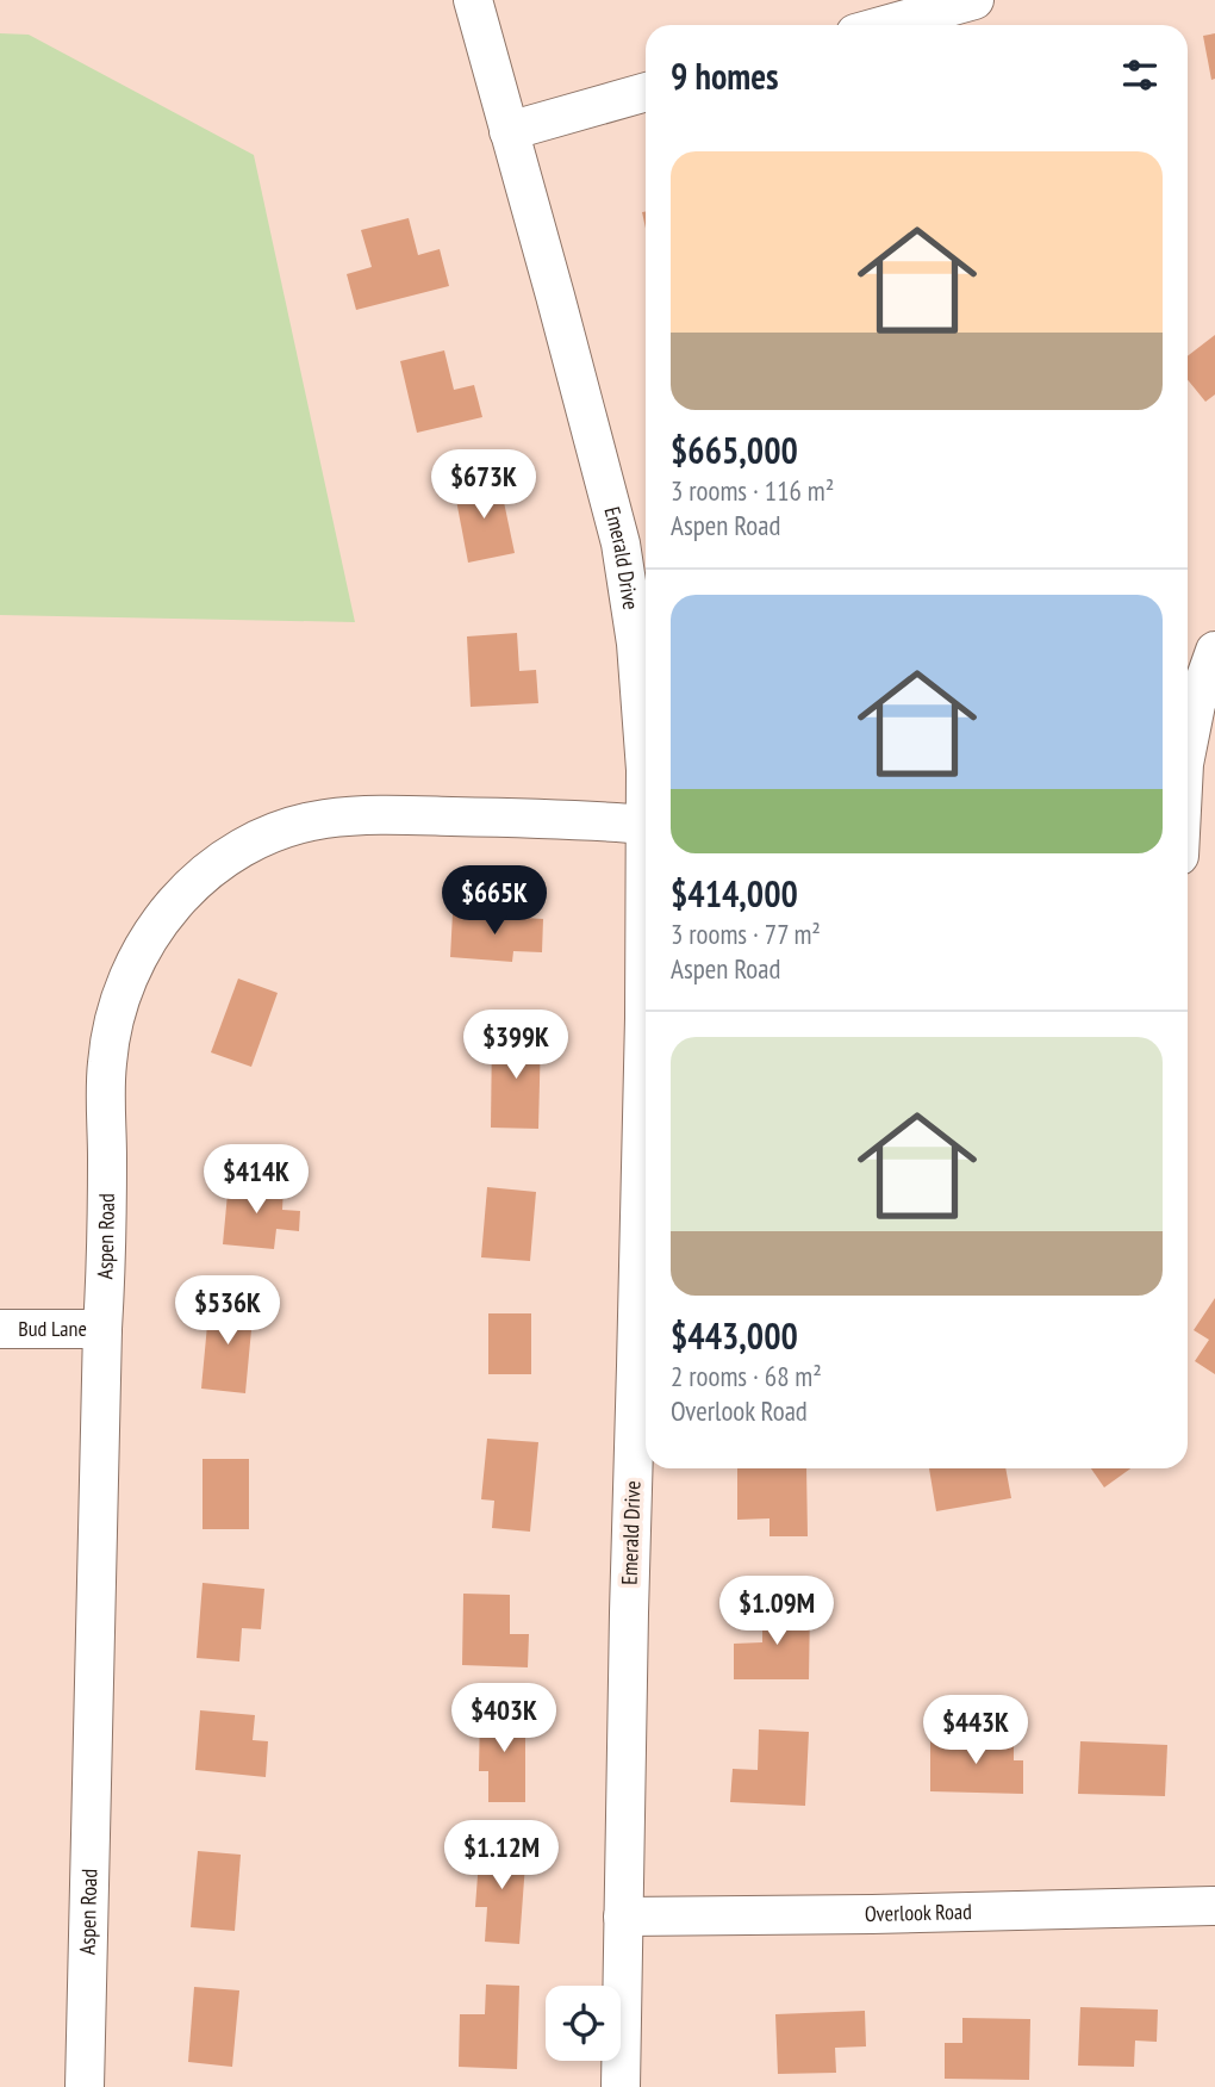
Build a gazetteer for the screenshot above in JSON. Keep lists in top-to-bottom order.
{
  "streets": {
    "street": [
      "Emerald Drive",
      "Aspen Road",
      "Bud Lane",
      "Overlook Road"
    ]
  },
  "crossings": [
    ["Emerald Drive", "Overlook Road"],
    ["Aspen Road", "Bud Lane"]
  ],
  "page": {
    "heading": "9 homes",
    "list": [
      {
        "name": "$665,000",
        "note": "3 rooms · 116 m² · Aspen Road"
      },
      {
        "name": "$414,000",
        "note": "3 rooms · 77 m² · Aspen Road"
      },
      {
        "name": "$443,000",
        "note": "2 rooms · 68 m² · Overlook Road"
      }
    ],
    "price": [
      "$673K",
      "$665K",
      "$399K",
      "$414K",
      "$536K",
      "$1.09M",
      "$403K",
      "$443K",
      "$1.12M"
    ]
  }
}
